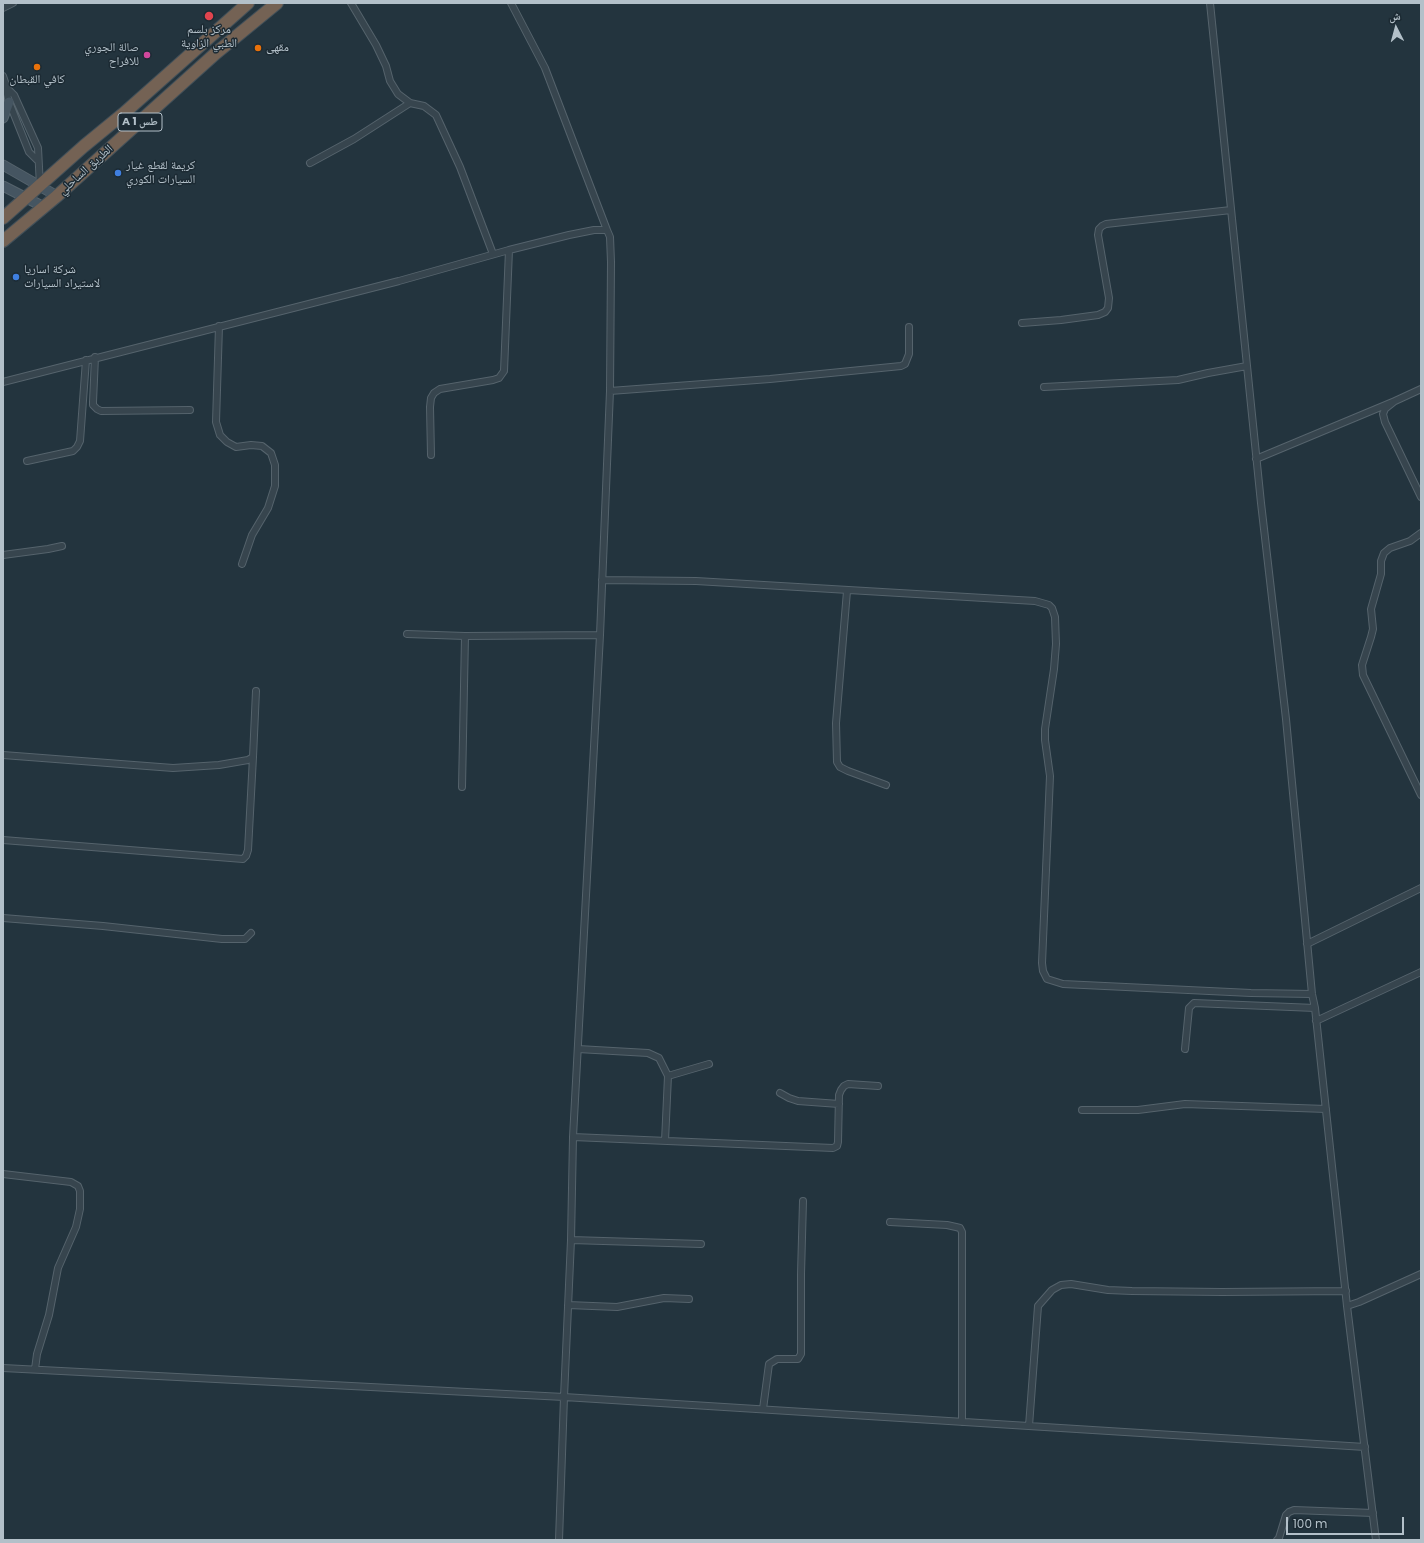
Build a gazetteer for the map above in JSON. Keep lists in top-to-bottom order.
{
  "streets": {
    "highway": ["A 1 طس", "الطريق الساحلي"]
  },
  "places": [
    "مركز بلسم الطبي الزاوية",
    "مقهى",
    "صالة الجوري للافراح",
    "كافي القبطان",
    "كريمة لقطع غيار السيارات الكوري",
    "شركة اساريا لاستيراد السيارات"
  ],
  "scale_bar": "100 m",
  "north": "top"
}
